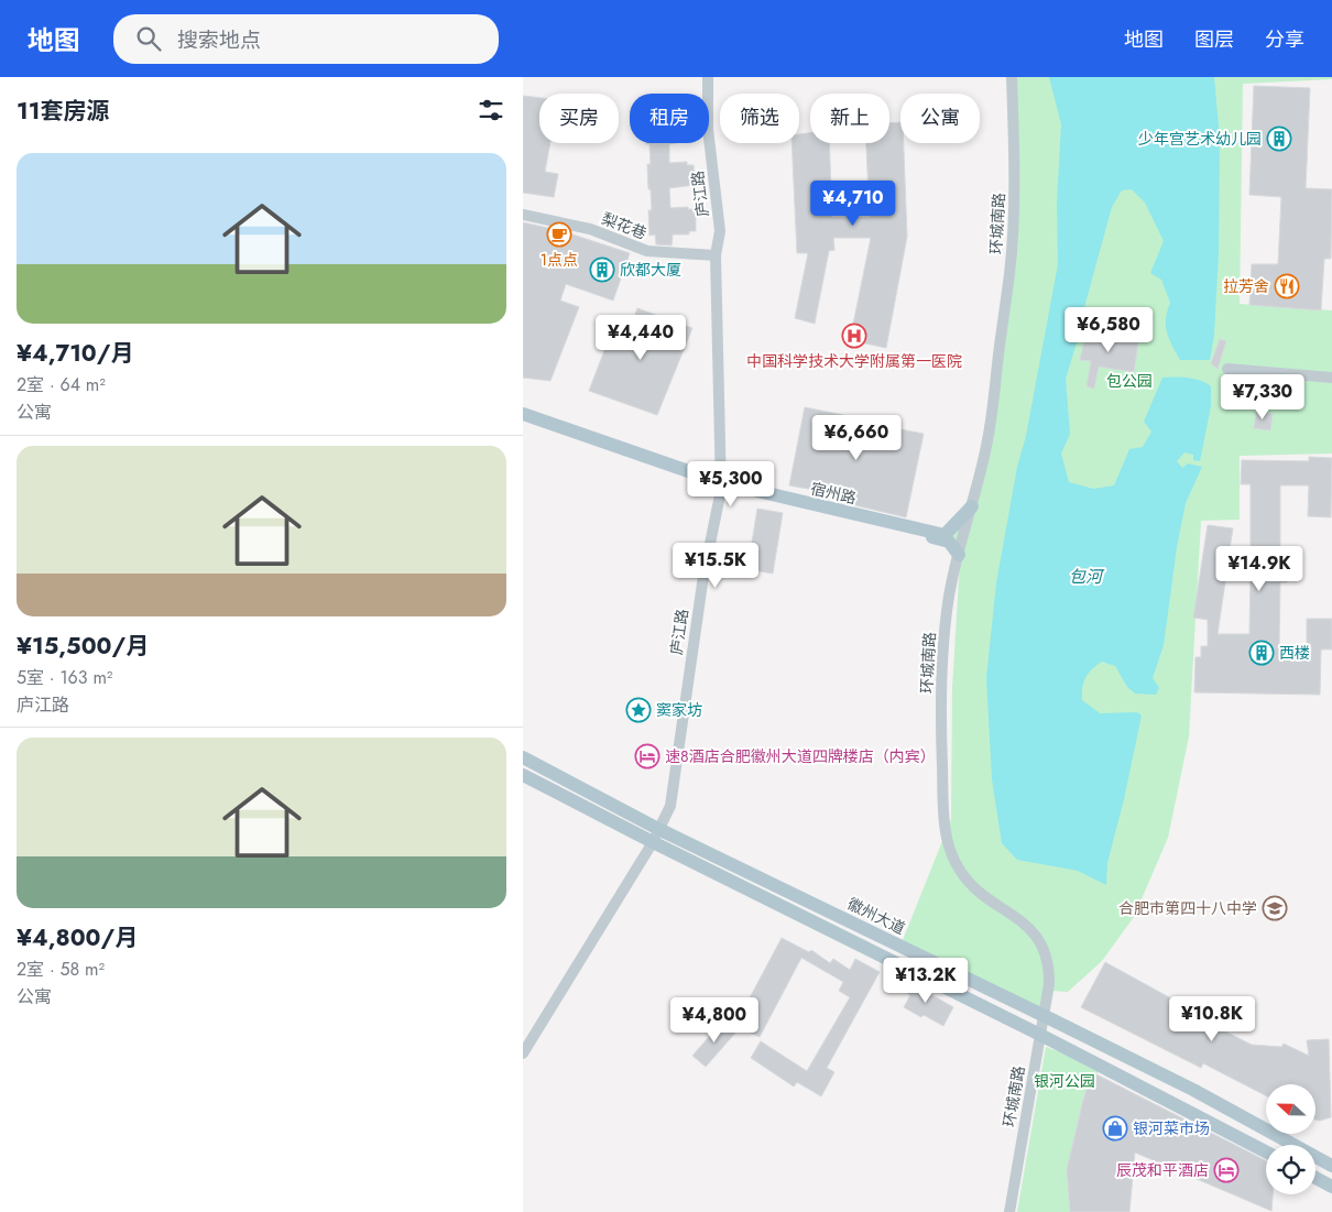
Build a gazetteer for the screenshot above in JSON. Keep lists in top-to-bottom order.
{
  "streets": {
    "main road": ["宿州路", "徽州大道"],
    "street": ["庐江路", "环城南路", "梨花巷"]
  },
  "crossings": [
    ["庐江路", "梨花巷"],
    ["庐江路", "宿州路"],
    ["庐江路", "徽州大道"],
    ["环城南路", "宿州路"],
    ["环城南路", "徽州大道"]
  ],
  "water": ["包河"],
  "parks": ["包公园", "银河公园"],
  "places": {
    "building": ["少年宫艺术幼儿园", "欣都大厦", "西楼"],
    "cafe": ["1点点"],
    "restaurant": ["拉芳舍"],
    "hospital": ["中国科学技术大学附属第一医院"],
    "place": ["窦家坊"],
    "hotel": ["速8酒店合肥徽州大道四牌楼店（内宾）", "辰茂和平酒店"],
    "school or university": ["合肥市第四十八中学"],
    "shop": ["银河菜市场"]
  },
  "north": "left",
  "page": {
    "header": "地图",
    "search": "搜索地点",
    "nav": ["地图", "图层", "分享"],
    "heading": "11套房源",
    "chip": [
      "买房",
      "租房",
      "筛选",
      "新上",
      "公寓"
    ],
    "list": [
      {
        "name": "¥4,710/月",
        "note": "2室 · 64 m² · 公寓"
      },
      {
        "name": "¥15,500/月",
        "note": "5室 · 163 m² · 庐江路"
      },
      {
        "name": "¥4,800/月",
        "note": "2室 · 58 m² · 公寓"
      }
    ],
    "price": [
      "¥4,710",
      "¥6,580",
      "¥4,440",
      "¥7,330",
      "¥6,660",
      "¥5,300",
      "¥15.5K",
      "¥14.9K",
      "¥13.2K",
      "¥10.8K",
      "¥4,800"
    ]
  }
}
